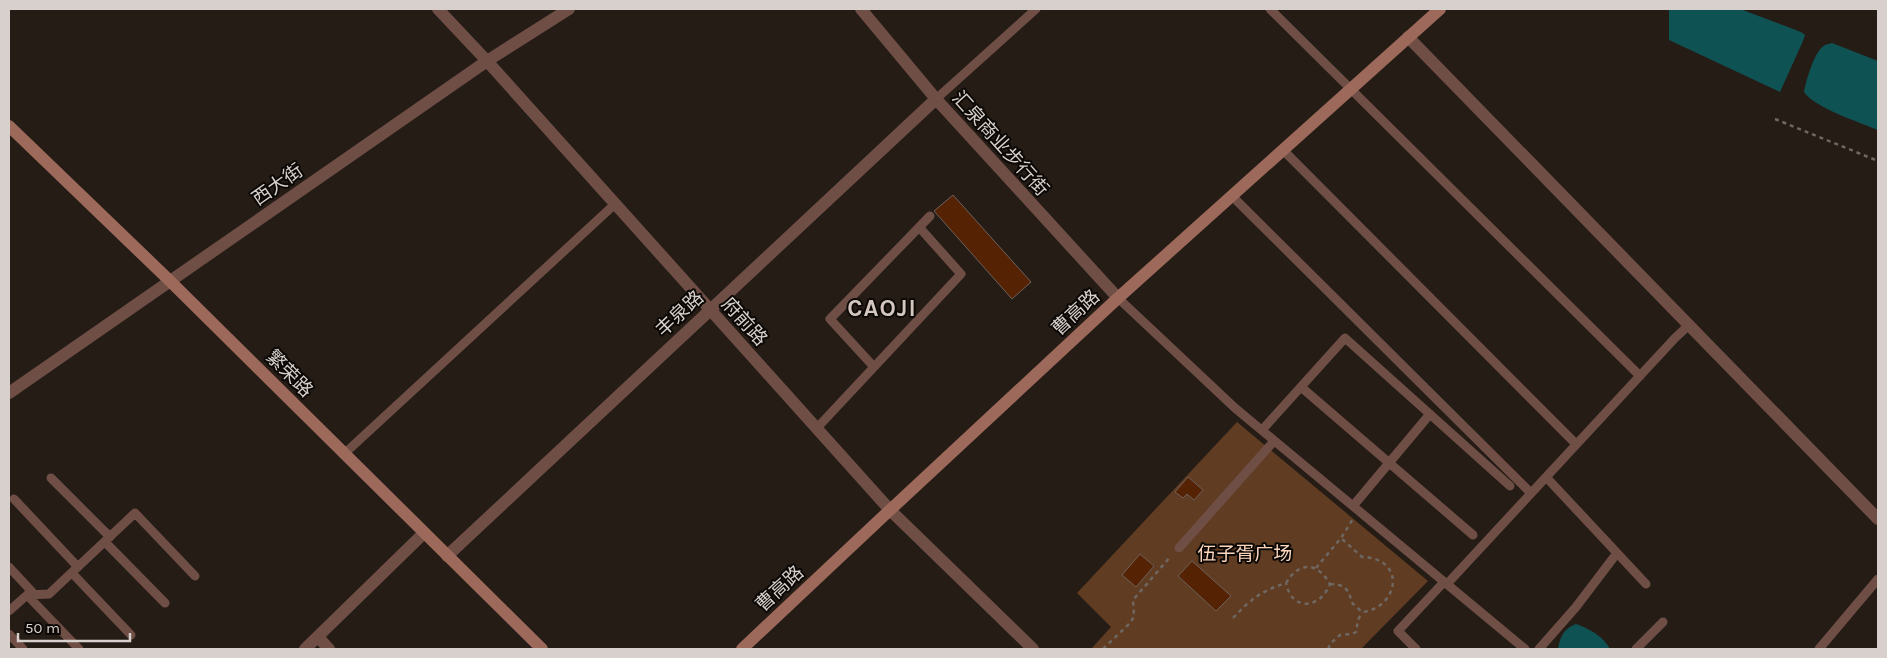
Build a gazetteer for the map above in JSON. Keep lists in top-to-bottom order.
{
  "streets": {
    "street": [
      "汇泉商业步行街",
      "西大街",
      "曹高路",
      "丰泉路",
      "府前路",
      "繁荣路"
    ]
  },
  "crossings": [
    ["汇泉商业步行街", "曹高路"],
    ["汇泉商业步行街", "丰泉路"],
    ["西大街", "府前路"],
    ["西大街", "繁荣路"],
    ["曹高路", "府前路"],
    ["丰泉路", "府前路"],
    ["丰泉路", "繁荣路"]
  ],
  "districts": ["CAOJI"],
  "parks": ["伍子胥广场"],
  "scale_bar": "50 m"
}
